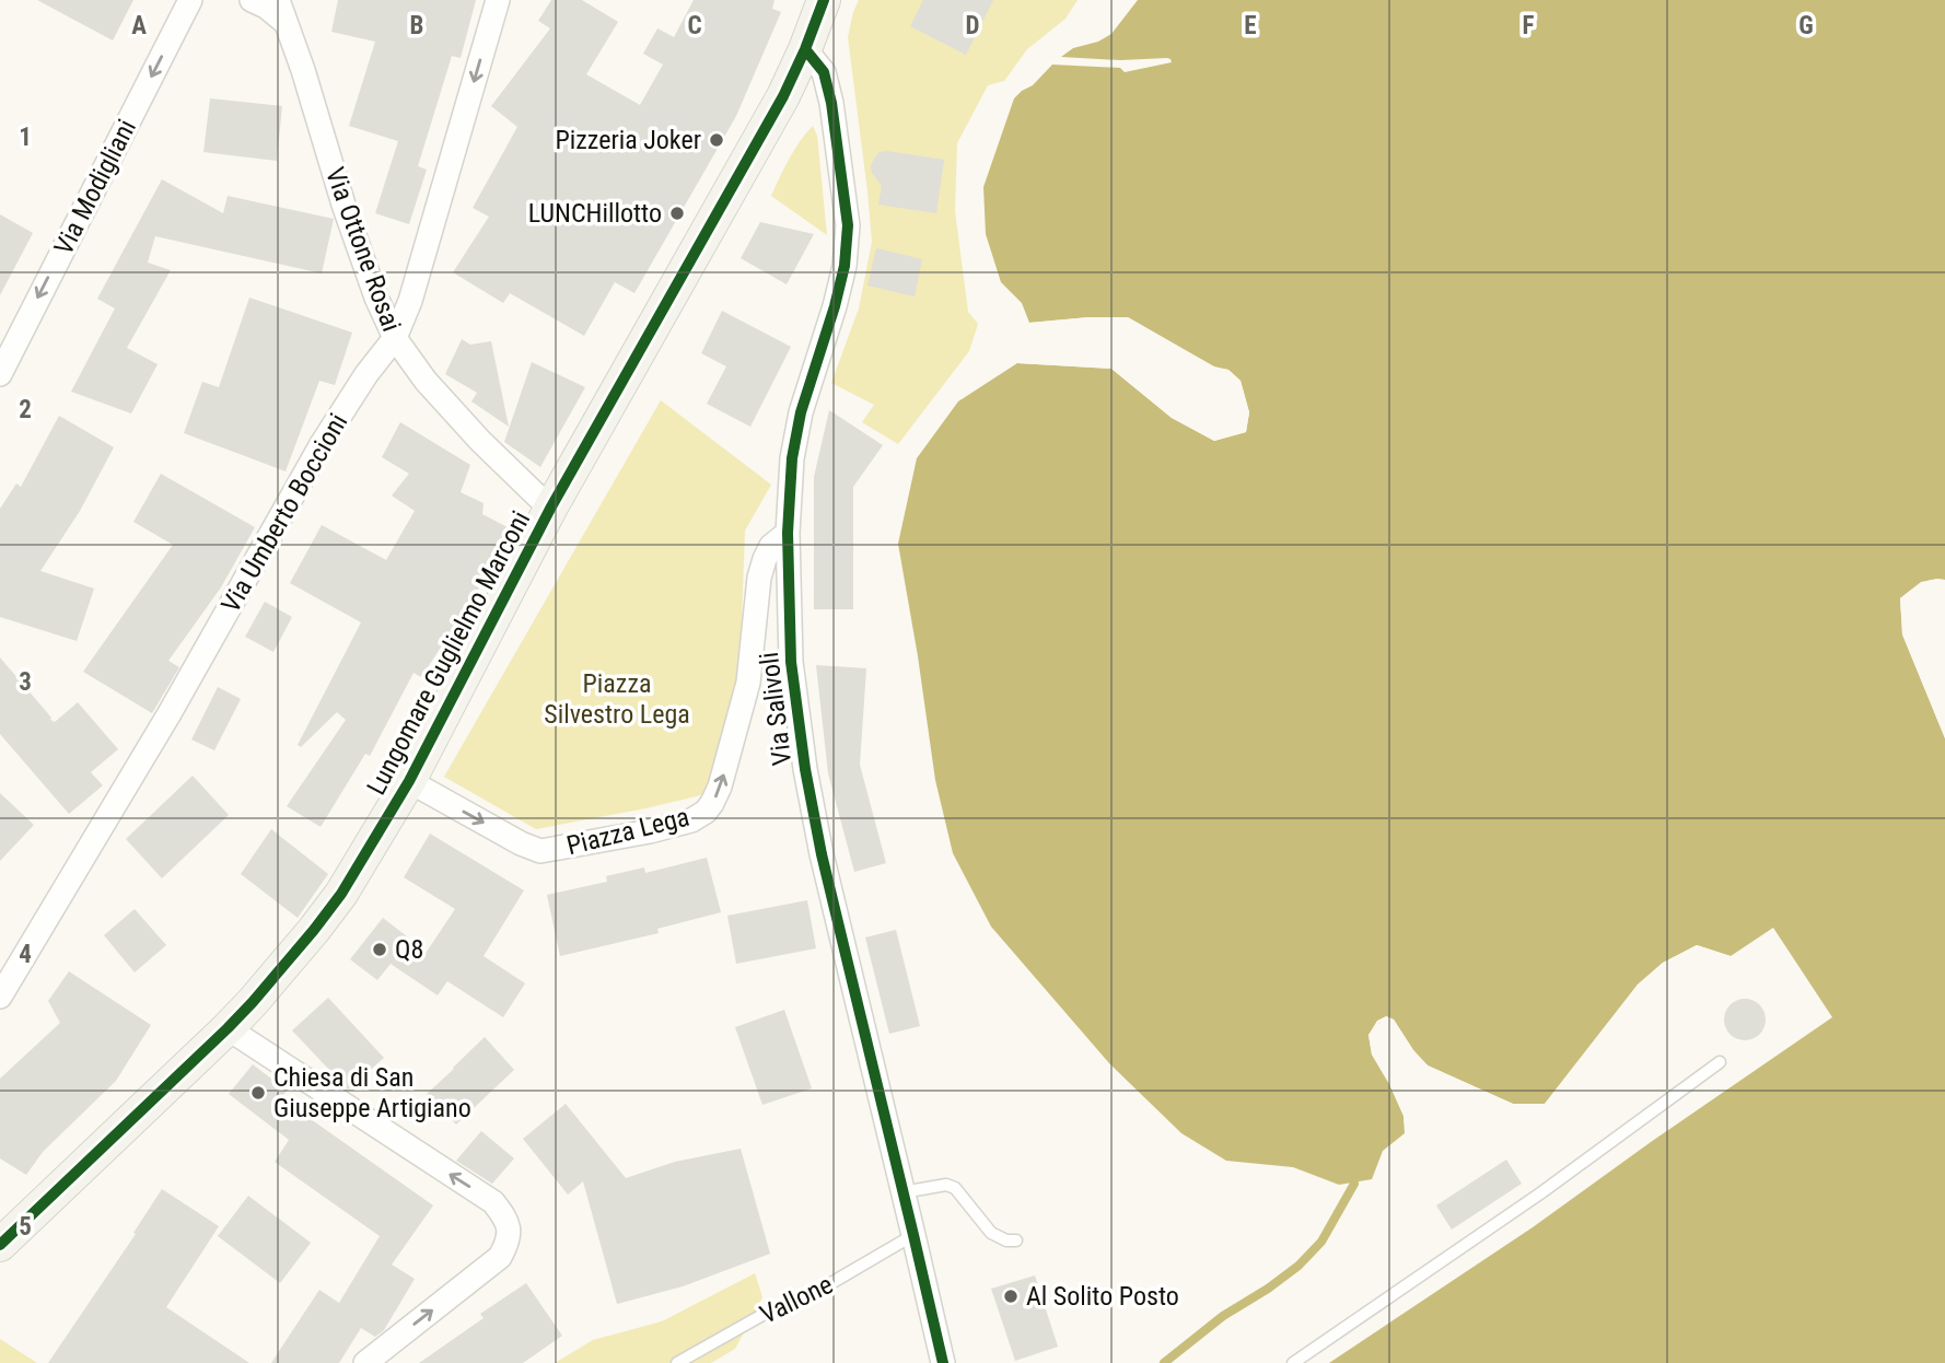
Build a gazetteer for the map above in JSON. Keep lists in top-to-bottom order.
{
  "streets": {
    "street": [
      "Via Modigliani",
      "Via Ottone Rosai",
      "Via Umberto Boccioni",
      "Lungomare Guglielmo Marconi",
      "Via Salivoli",
      "Piazza Lega"
    ],
    "lane": ["Vallone"]
  },
  "crossings": [
    ["Via Ottone Rosai", "Via Umberto Boccioni"],
    ["Via Ottone Rosai", "Lungomare Guglielmo Marconi"],
    ["Lungomare Guglielmo Marconi", "Via Salivoli"],
    ["Lungomare Guglielmo Marconi", "Piazza Lega"],
    ["Via Salivoli", "Piazza Lega"],
    ["Via Salivoli", "Vallone"]
  ],
  "one_way": ["Via Modigliani"],
  "parks": ["Piazza Silvestro Lega"],
  "places": [
    "Pizzeria Joker",
    "LUNCHillotto",
    "Q8",
    "Chiesa di San Giuseppe Artigiano",
    "Al Solito Posto"
  ],
  "grid": {
    "columns": [
      "A",
      "B",
      "C",
      "D",
      "E",
      "F",
      "G"
    ],
    "rows": [
      "1",
      "2",
      "3",
      "4",
      "5"
    ]
  }
}
